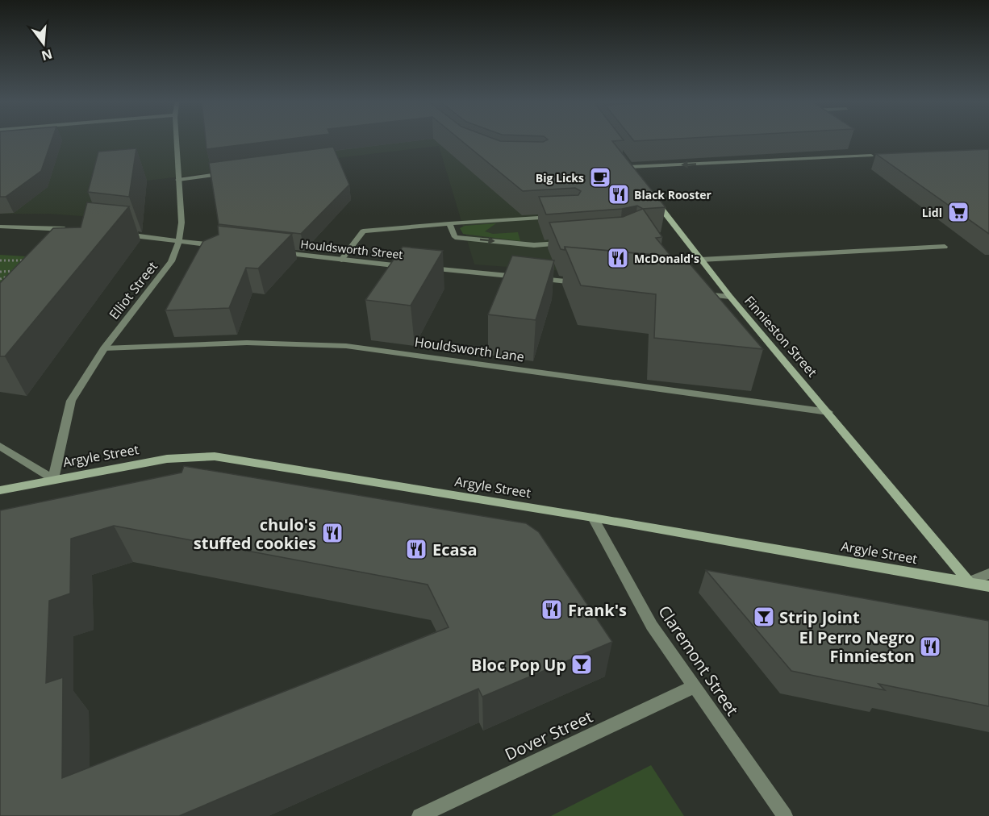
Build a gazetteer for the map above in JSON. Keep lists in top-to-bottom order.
{
  "streets": {
    "street": [
      "Houldsworth Street",
      "Elliot Street",
      "Finnieston Street",
      "Houldsworth Lane",
      "Argyle Street",
      "Claremont Street",
      "Dover Street"
    ]
  },
  "crossings": [
    ["Elliot Street", "Houldsworth Lane"],
    ["Elliot Street", "Argyle Street"],
    ["Finnieston Street", "Houldsworth Lane"],
    ["Finnieston Street", "Argyle Street"],
    ["Argyle Street", "Claremont Street"],
    ["Claremont Street", "Dover Street"]
  ],
  "places": {
    "cafe": ["Big Licks"],
    "restaurant": [
      "Black Rooster",
      "McDonald's",
      "chulo's stuffed cookies",
      "Ecasa",
      "Frank's",
      "El Perro Negro Finnieston"
    ],
    "supermarket": ["Lidl"],
    "bar": ["Strip Joint", "Bloc Pop Up"]
  },
  "north": "bottom"
}
